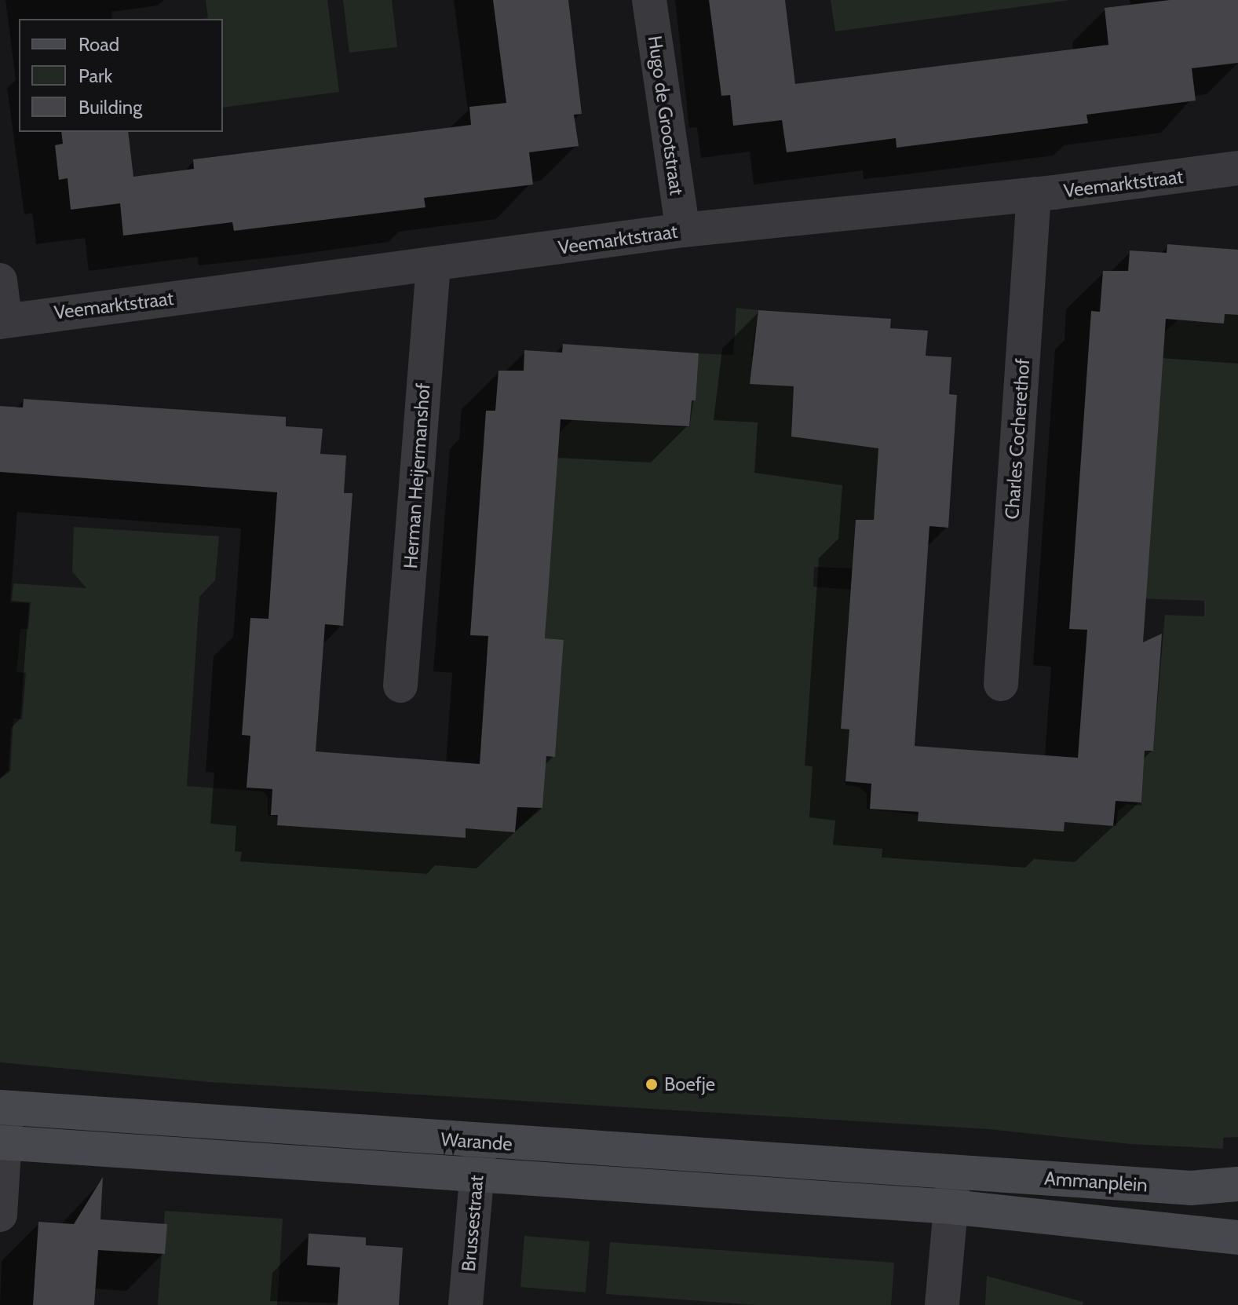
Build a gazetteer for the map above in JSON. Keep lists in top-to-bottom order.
{
  "streets": {
    "street": [
      "Hugo de Grootstraat",
      "Veemarktstraat",
      "Charles Cocherethof",
      "Herman Heijermanshof",
      "Warande",
      "Ammanplein",
      "Brussestraat"
    ]
  },
  "crossings": [
    ["Hugo de Grootstraat", "Veemarktstraat"],
    ["Veemarktstraat", "Charles Cocherethof"],
    ["Veemarktstraat", "Herman Heijermanshof"],
    ["Warande", "Ammanplein"],
    ["Warande", "Brussestraat"]
  ],
  "places": ["Boefje"],
  "legend": ["Road", "Park", "Building"]
}
